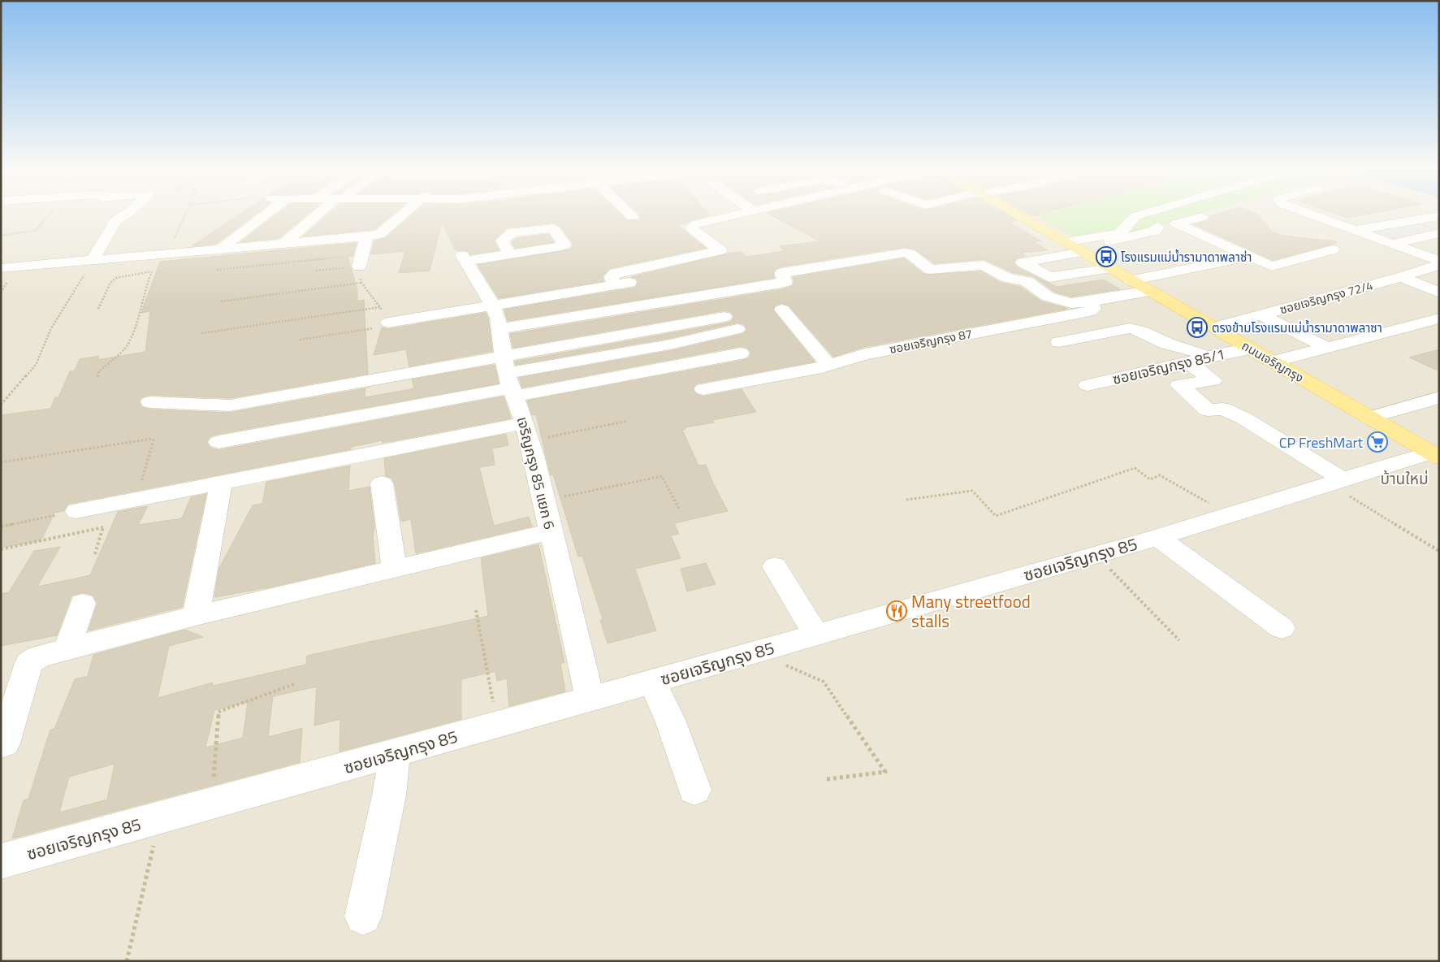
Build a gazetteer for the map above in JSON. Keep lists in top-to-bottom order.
{
  "streets": {
    "main road": ["ถนนเจริญกรุง"],
    "street": [
      "ซอยเจริญกรุง 72/4",
      "ซอยเจริญกรุง 87",
      "ซอยเจริญกรุง 85/1",
      "เจริญกรุง 85 แยก 6",
      "ซอยเจริญกรุง 85"
    ]
  },
  "crossings": [
    ["ซอยเจริญกรุง 72/4", "ถนนเจริญกรุง"],
    ["ถนนเจริญกรุง", "ซอยเจริญกรุง 85/1"],
    ["ถนนเจริญกรุง", "ซอยเจริญกรุง 85"],
    ["เจริญกรุง 85 แยก 6", "ซอยเจริญกรุง 85"]
  ],
  "districts": ["บ้านใหม่"],
  "places": {
    "bus stop": ["โรงแรมแม่น้ำรามาดาพลาซ่า", "ตรงข้ามโรงแรมแม่น้ำรามาดาพลาซา"],
    "supermarket": ["CP FreshMart"],
    "restaurant": ["Many streetfood stalls"]
  }
}
